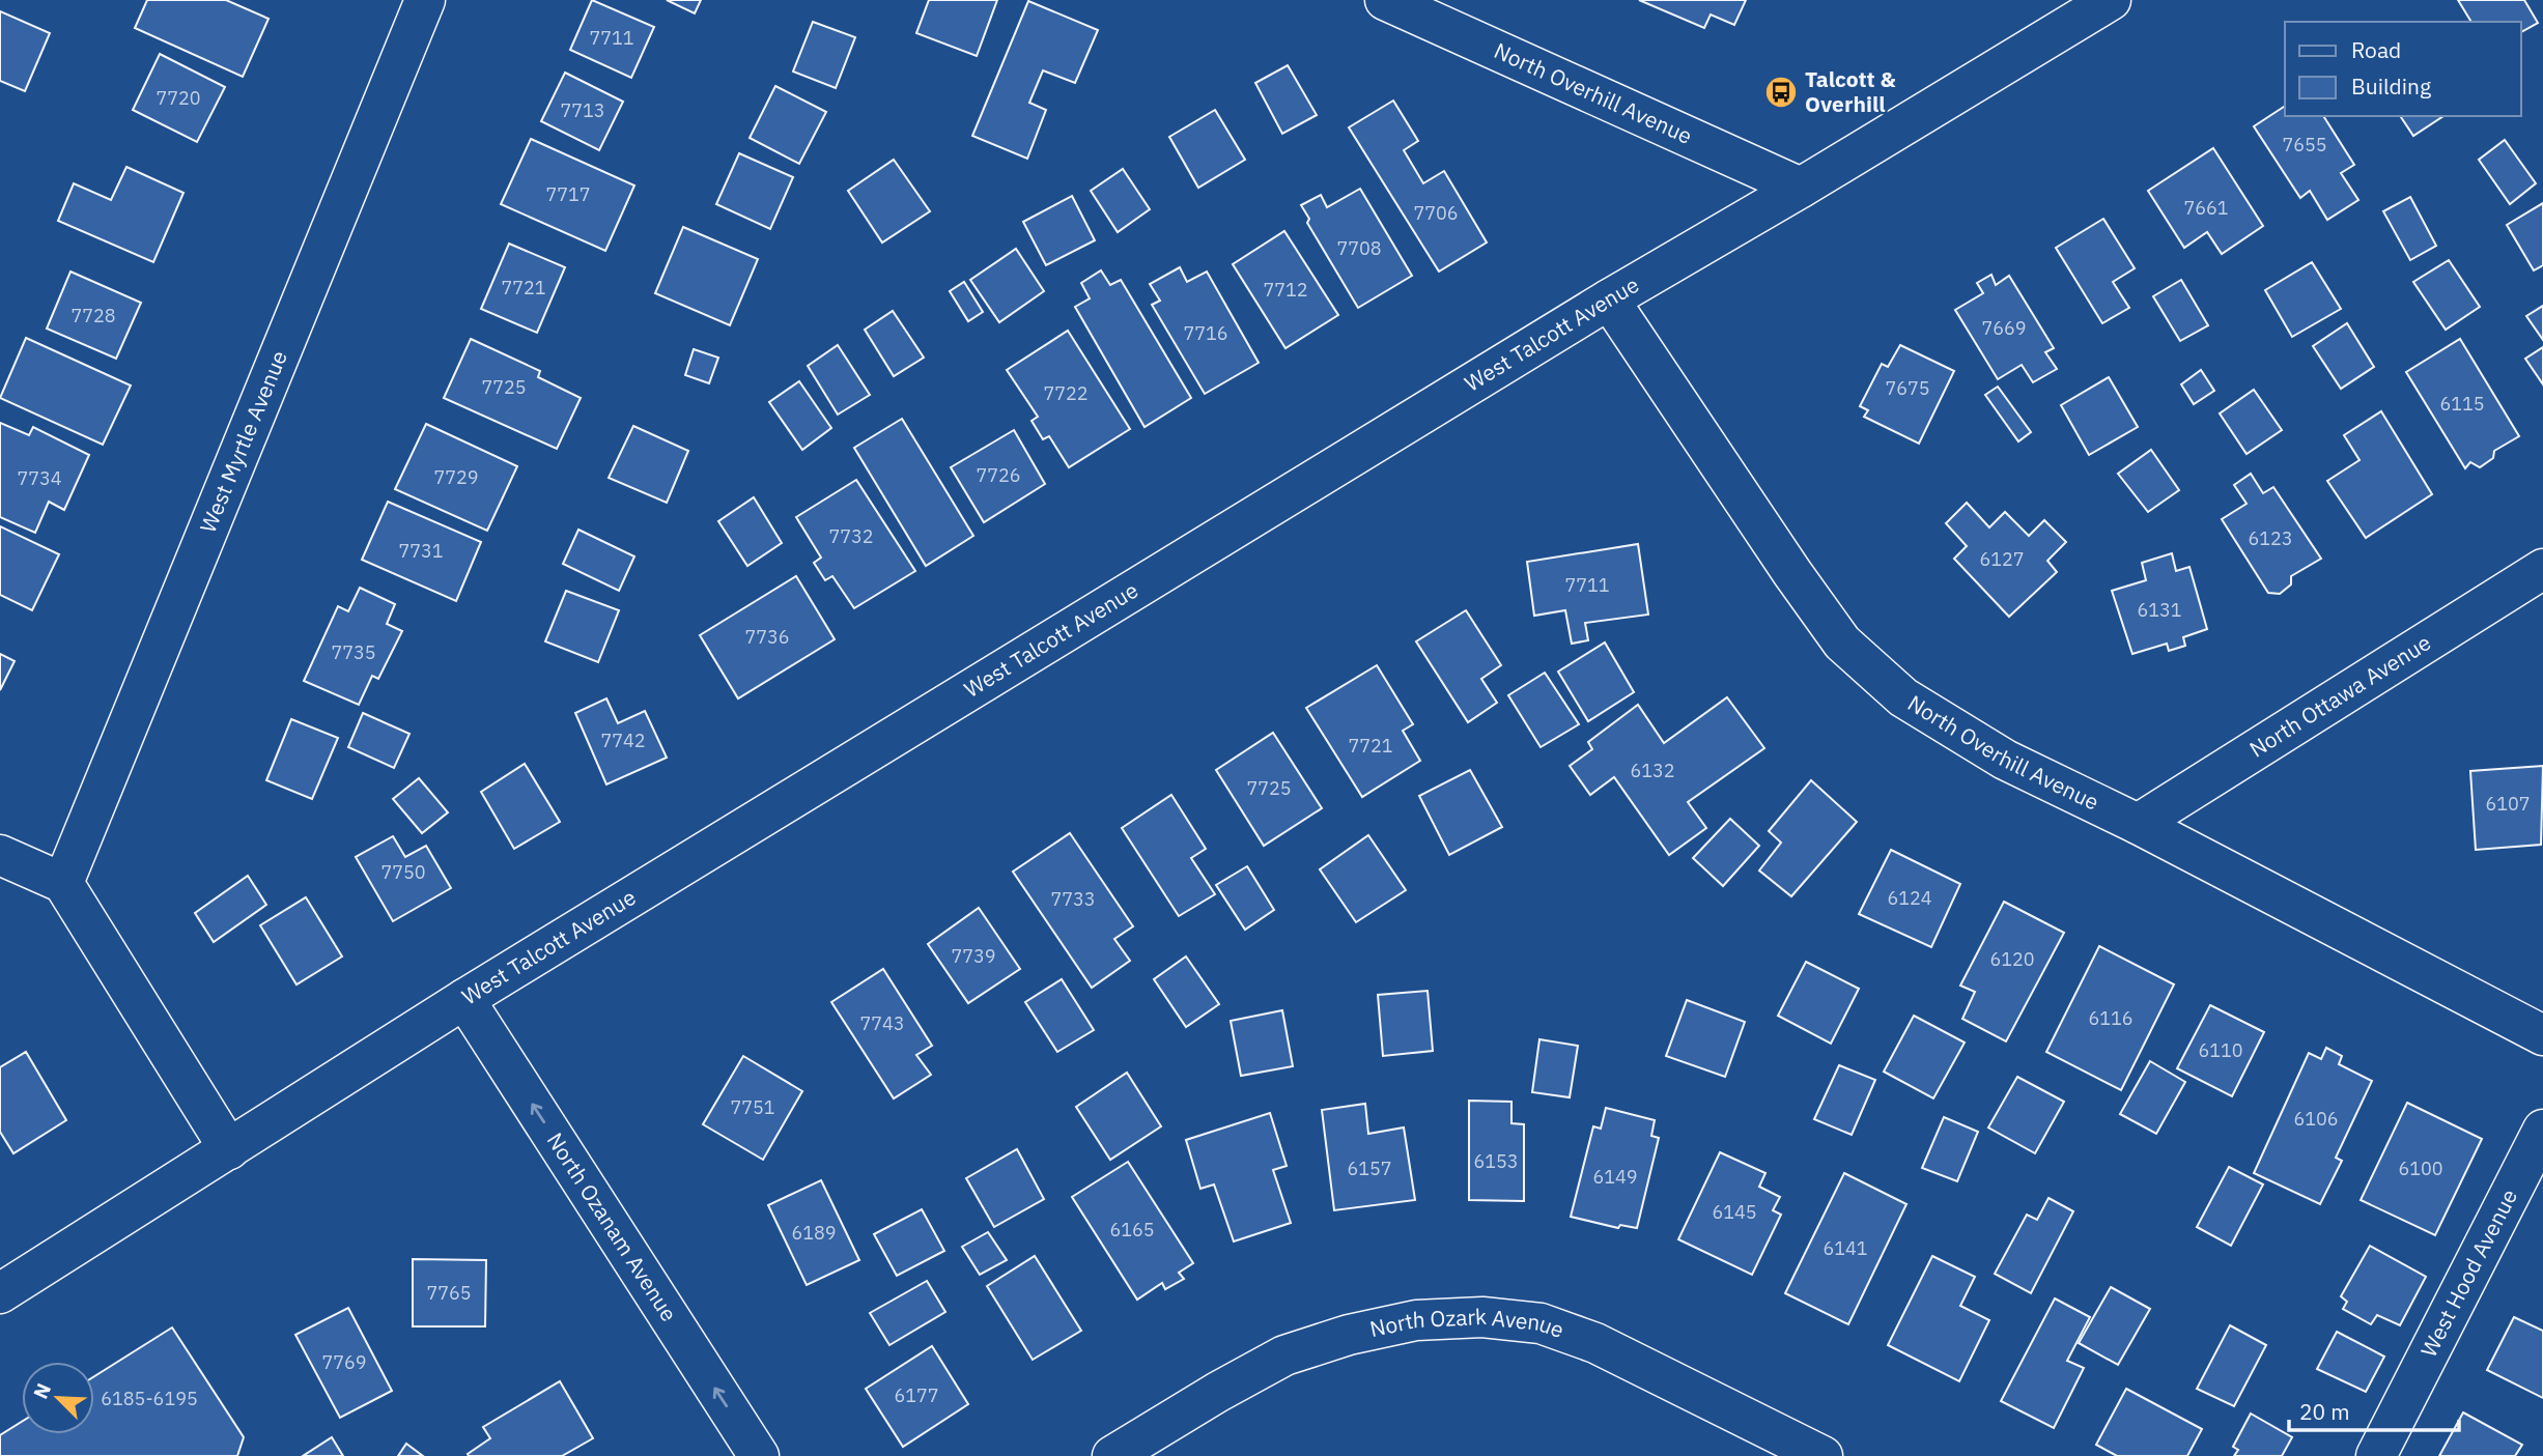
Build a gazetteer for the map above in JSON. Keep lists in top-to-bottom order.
{
  "streets": {
    "street": [
      "North Overhill Avenue",
      "West Talcott Avenue",
      "West Myrtle Avenue",
      "North Ottawa Avenue",
      "North Ozanam Avenue",
      "West Hood Avenue",
      "North Ozark Avenue"
    ]
  },
  "crossings": [
    ["North Overhill Avenue", "West Talcott Avenue"],
    ["North Overhill Avenue", "North Ottawa Avenue"],
    ["West Talcott Avenue", "North Ozanam Avenue"]
  ],
  "one_way": ["North Ozanam Avenue"],
  "places": {
    "bus stop": ["Talcott & Overhill"]
  },
  "house_numbers": [
    "7711",
    "7720",
    "7713",
    "7655",
    "7717",
    "7661",
    "7706",
    "7708",
    "7721",
    "7712",
    "7728",
    "7669",
    "7716",
    "7725",
    "7675",
    "7722",
    "6115",
    "7726",
    "7729",
    "7734",
    "7732",
    "6123",
    "7731",
    "6127",
    "7711",
    "6131",
    "7736",
    "7735",
    "7742",
    "7721",
    "6132",
    "7725",
    "6107",
    "7750",
    "6124",
    "7733",
    "7739",
    "6120",
    "6116",
    "7743",
    "6110",
    "7751",
    "6106",
    "6153",
    "6157",
    "6100",
    "6149",
    "6145",
    "6165",
    "6189",
    "6141",
    "7765",
    "7769",
    "6177",
    "6185-6195"
  ],
  "legend": ["Road", "Building"],
  "scale_bar": "20 m",
  "north": "top left"
}
